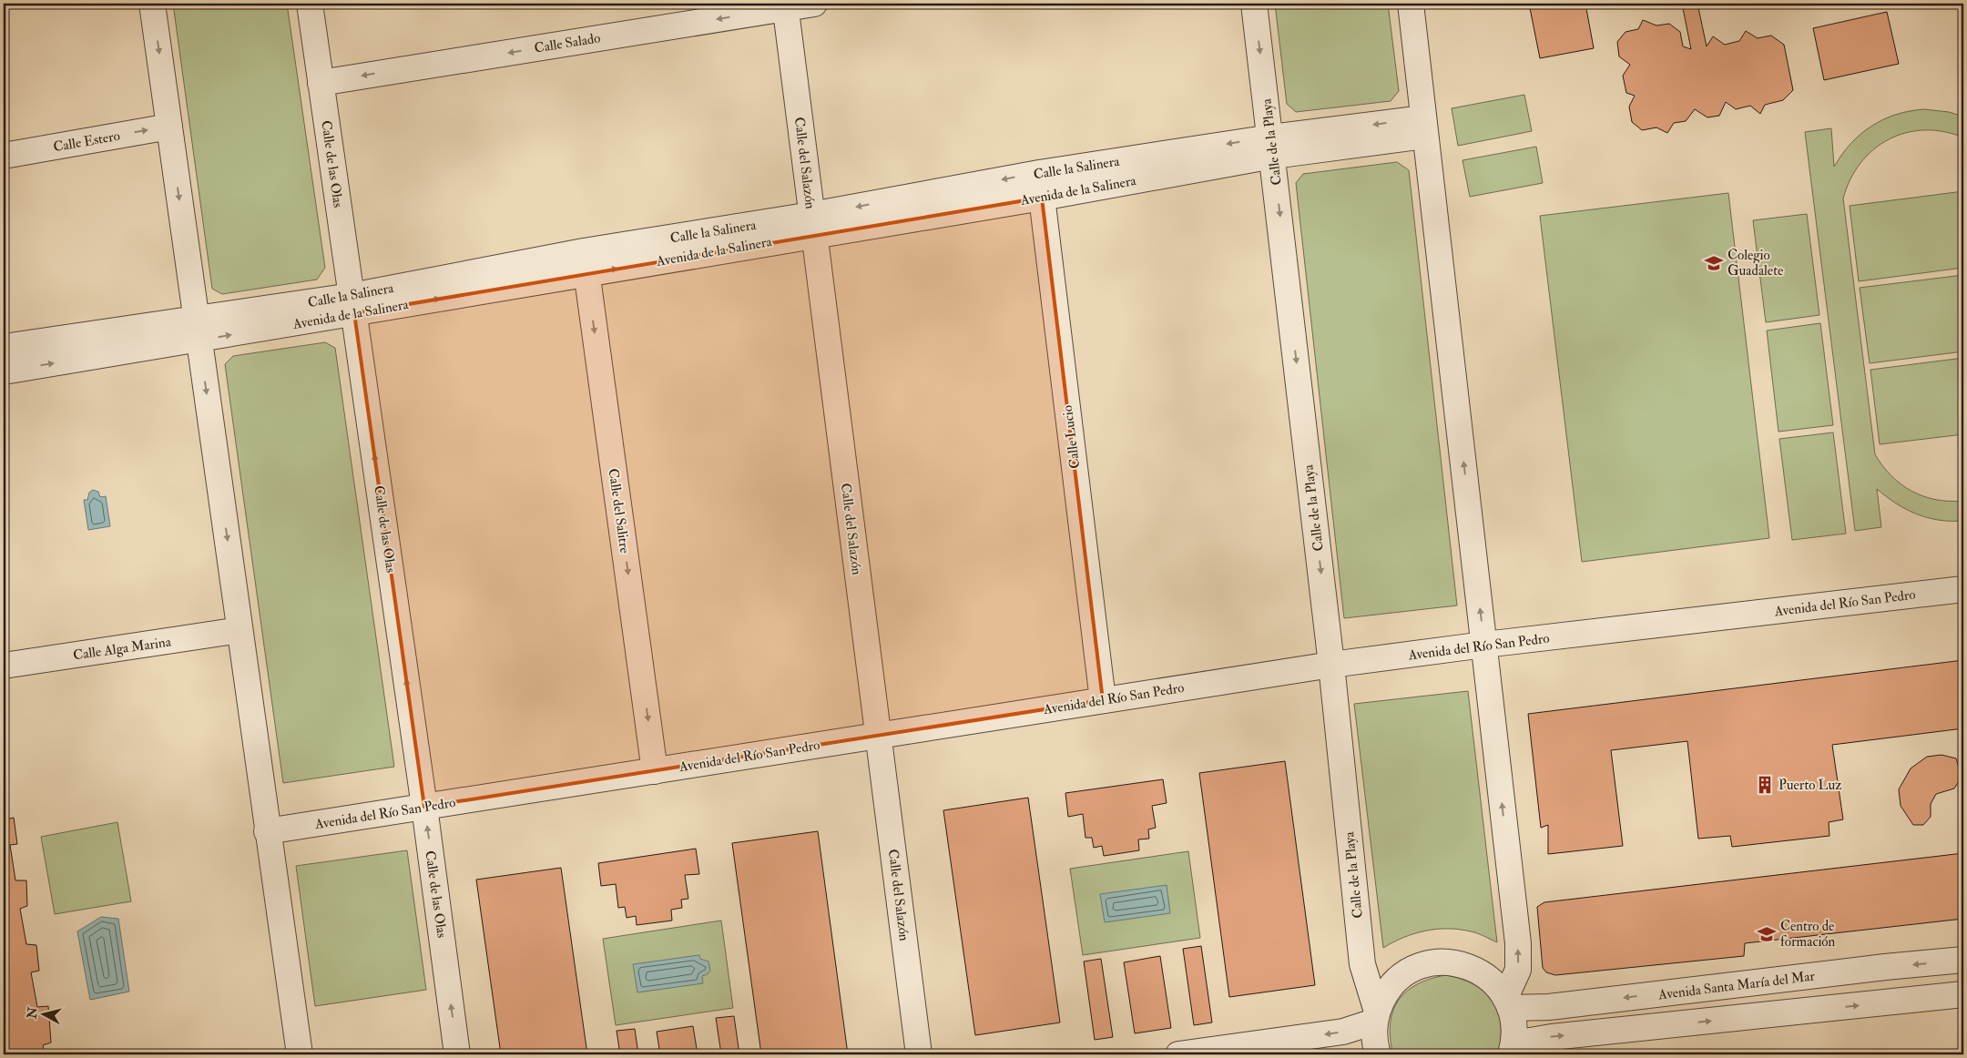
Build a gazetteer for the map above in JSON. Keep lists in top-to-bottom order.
{
  "streets": {
    "street": [
      "Calle Salado",
      "Calle Estero",
      "Calle de la Playa",
      "Calle del Salazón",
      "Calle de las Olas",
      "Calle la Salinera",
      "Avenida de la Salinera",
      "Calle Lucio",
      "Calle del Salitre",
      "Avenida del Río San Pedro",
      "Calle Alga Marina",
      "Avenida Santa María del Mar"
    ]
  },
  "crossings": [
    ["Calle Salado", "Calle del Salazón"],
    ["Calle Salado", "Calle de las Olas"],
    ["Calle de la Playa", "Calle la Salinera"],
    ["Calle de la Playa", "Avenida de la Salinera"],
    ["Calle de la Playa", "Avenida del Río San Pedro"],
    ["Calle del Salazón", "Calle la Salinera"],
    ["Calle del Salazón", "Avenida de la Salinera"],
    ["Calle del Salazón", "Avenida del Río San Pedro"],
    ["Calle de las Olas", "Calle la Salinera"],
    ["Calle de las Olas", "Avenida de la Salinera"],
    ["Calle de las Olas", "Avenida del Río San Pedro"],
    ["Calle la Salinera", "Avenida de la Salinera"],
    ["Calle la Salinera", "Calle Lucio"],
    ["Avenida de la Salinera", "Calle Lucio"],
    ["Avenida de la Salinera", "Calle del Salitre"],
    ["Calle Lucio", "Avenida del Río San Pedro"],
    ["Calle del Salitre", "Avenida del Río San Pedro"]
  ],
  "one_way": ["Calle Salado", "Calle la Salinera", "Calle del Salitre"],
  "places": {
    "school or university": ["Colegio Guadalete", "Centro de formación"],
    "building": ["Puerto Luz"]
  },
  "north": "left"
}
